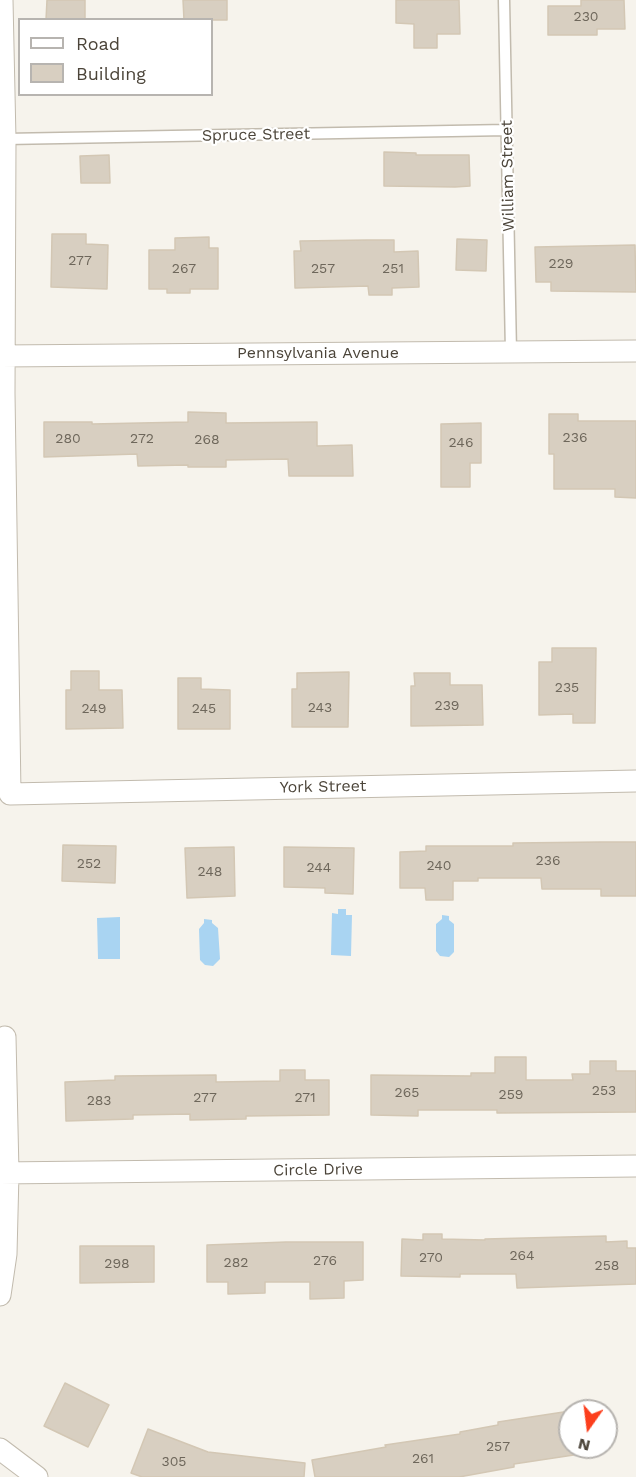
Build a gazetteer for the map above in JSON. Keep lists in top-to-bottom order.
{
  "streets": {
    "street": ["Pennsylvania Avenue", "York Street", "Circle Drive"],
    "lane": ["Spruce Street", "William Street"]
  },
  "crossings": [
    ["Spruce Street", "William Street"],
    ["William Street", "Pennsylvania Avenue"],
    ["Pennsylvania Avenue", "York Street"]
  ],
  "house_numbers": [
    "230",
    "277",
    "229",
    "267",
    "257",
    "251",
    "236",
    "280",
    "272",
    "268",
    "246",
    "235",
    "239",
    "243",
    "249",
    "245",
    "236",
    "252",
    "240",
    "244",
    "248",
    "253",
    "265",
    "259",
    "277",
    "271",
    "283",
    "264",
    "270",
    "276",
    "282",
    "298",
    "258",
    "257",
    "261",
    "305"
  ],
  "legend": ["Road", "Building"],
  "north": "bottom"
}
